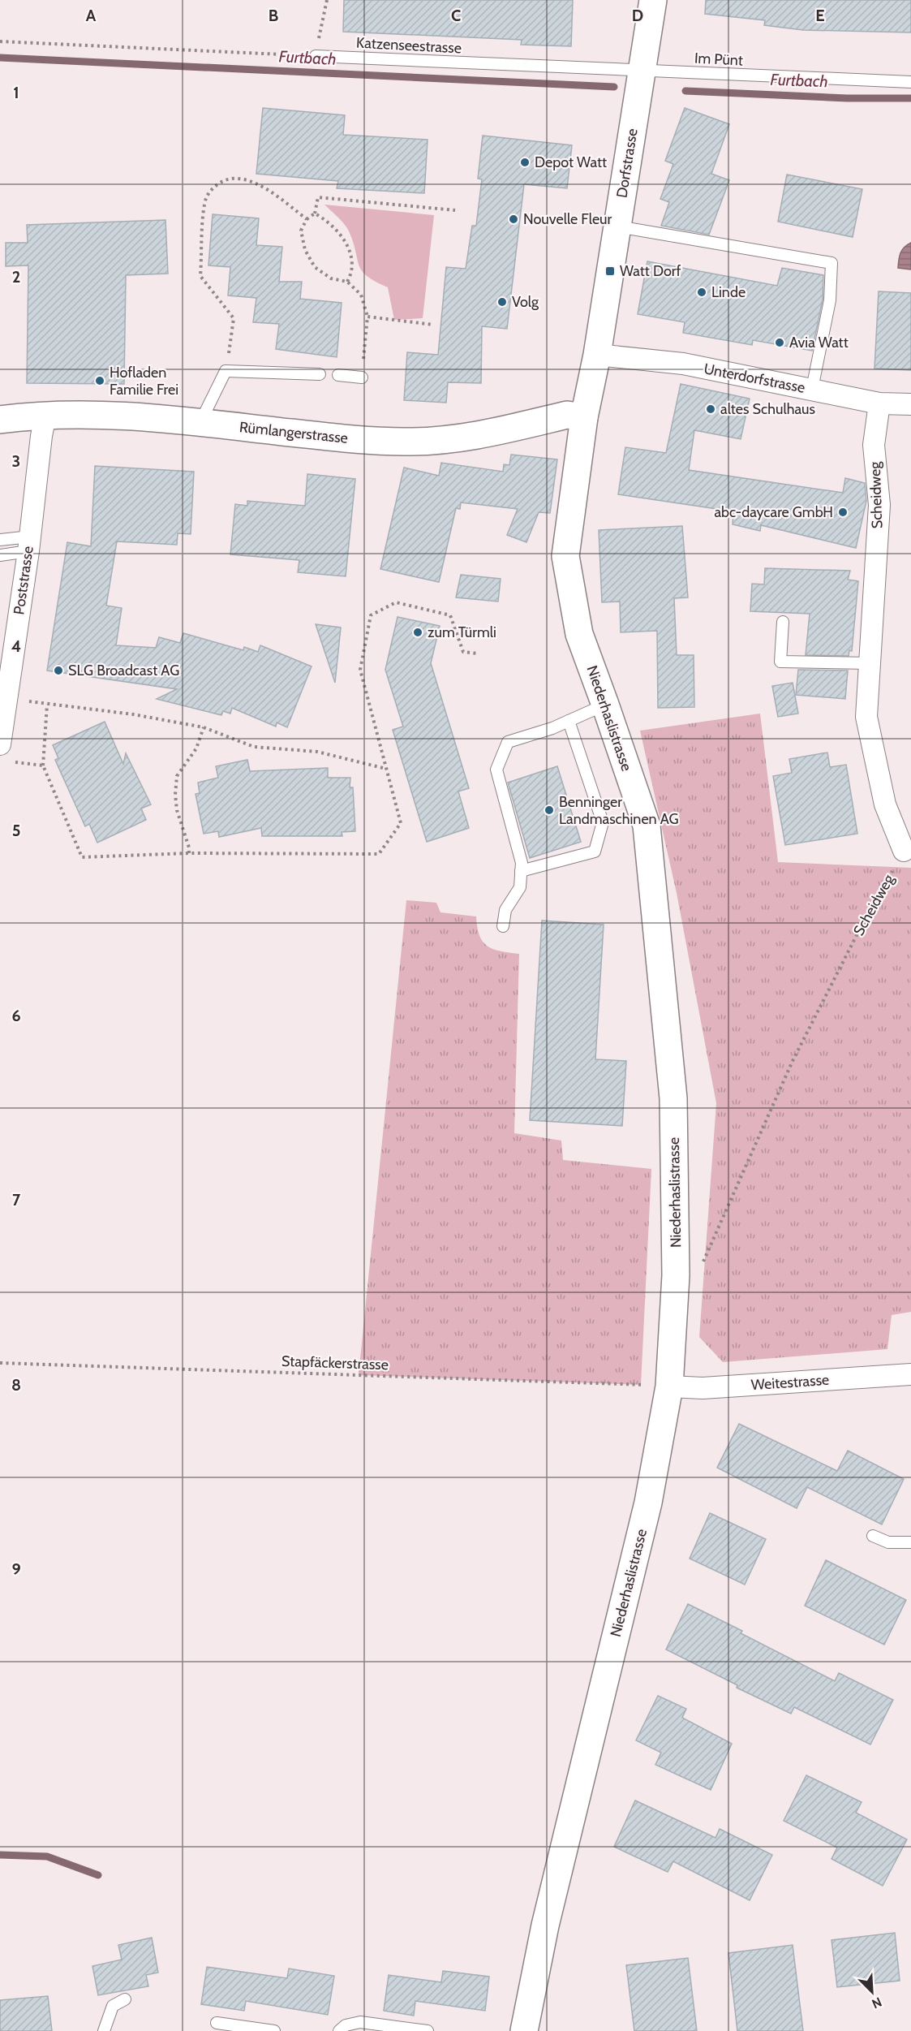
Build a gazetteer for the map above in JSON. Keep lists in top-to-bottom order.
{
  "streets": {
    "street": [
      "Dorfstrasse",
      "Unterdorfstrasse",
      "Rümlangerstrasse",
      "Scheidweg",
      "Poststrasse",
      "Niederhaslistrasse",
      "Weitestrasse"
    ],
    "lane": ["Katzenseestrasse", "Im Pünt"],
    "path": ["Stapfäckerstrasse"]
  },
  "crossings": [
    ["Katzenseestrasse", "Im Pünt"],
    ["Katzenseestrasse", "Dorfstrasse"],
    ["Im Pünt", "Dorfstrasse"],
    ["Dorfstrasse", "Unterdorfstrasse"],
    ["Dorfstrasse", "Niederhaslistrasse"],
    ["Unterdorfstrasse", "Scheidweg"],
    ["Unterdorfstrasse", "Niederhaslistrasse"],
    ["Rümlangerstrasse", "Poststrasse"],
    ["Rümlangerstrasse", "Niederhaslistrasse"],
    ["Scheidweg", "Niederhaslistrasse"],
    ["Niederhaslistrasse", "Stapfäckerstrasse"],
    ["Niederhaslistrasse", "Weitestrasse"],
    ["Stapfäckerstrasse", "Weitestrasse"]
  ],
  "water": ["Furtbach"],
  "places": {
    "other": [
      "Depot Watt",
      "Nouvelle Fleur",
      "Linde",
      "Volg",
      "Avia Watt",
      "Hofladen Familie Frei",
      "altes Schulhaus",
      "abc-daycare GmbH",
      "zum Türmli",
      "SLG Broadcast AG",
      "Benninger Landmaschinen AG"
    ],
    "transit": ["Watt Dorf"]
  },
  "north": "bottom right",
  "grid": {
    "columns": [
      "A",
      "B",
      "C",
      "D",
      "E"
    ],
    "rows": [
      "1",
      "2",
      "3",
      "4",
      "5",
      "6",
      "7",
      "8",
      "9"
    ]
  }
}
